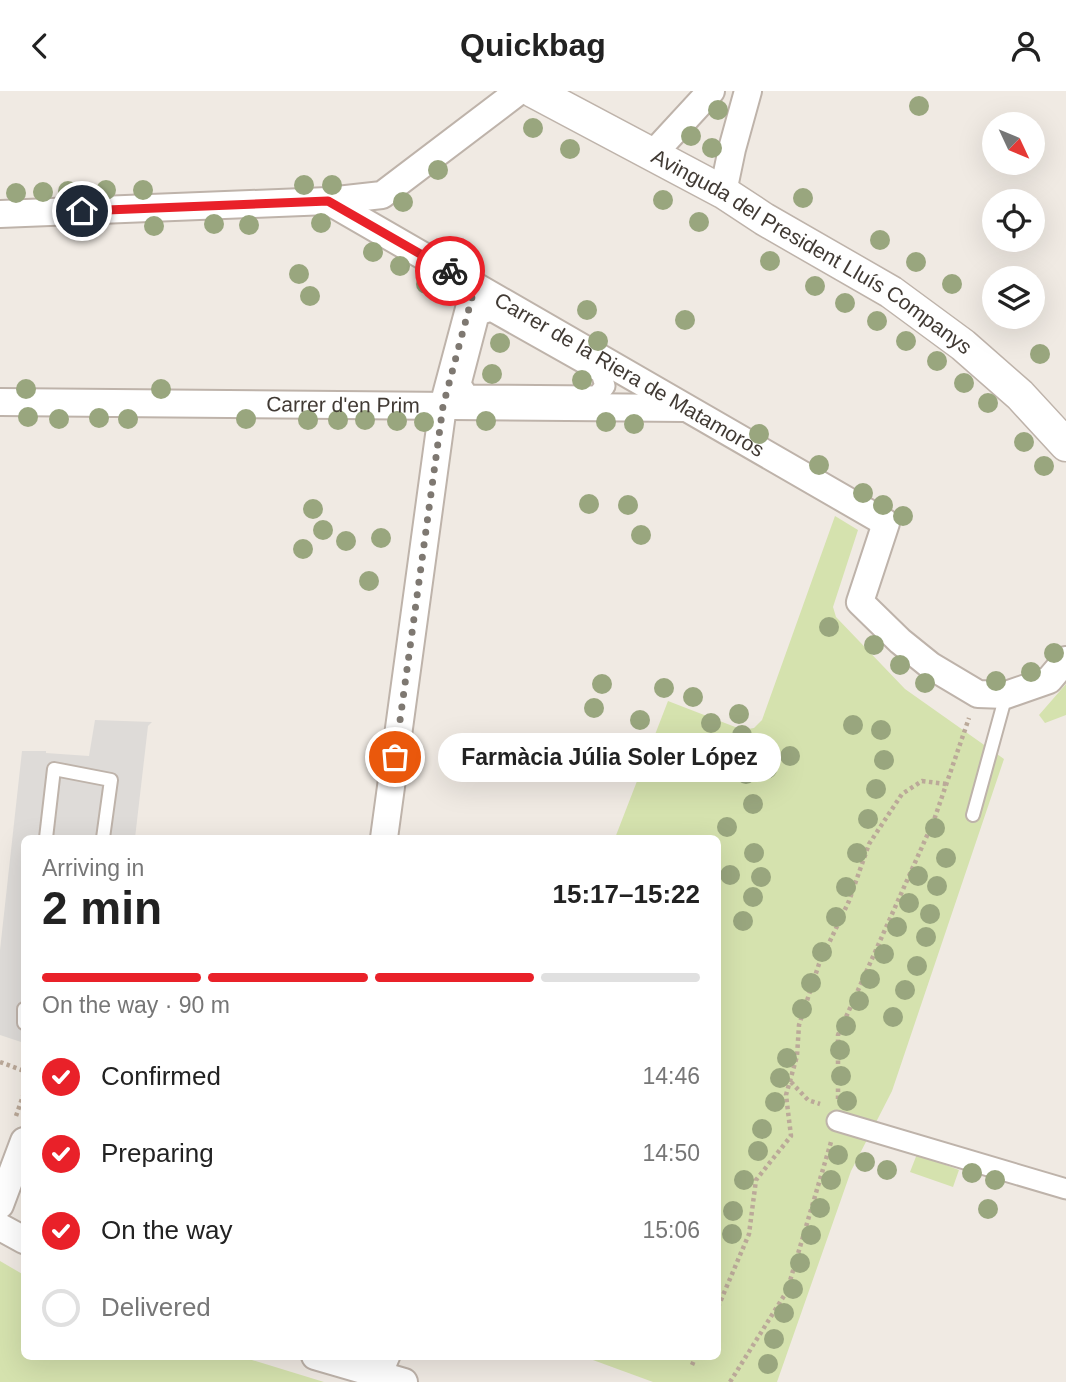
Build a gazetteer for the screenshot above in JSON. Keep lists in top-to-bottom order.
{
  "streets": {
    "street": ["Avinguda del President Lluís Companys", "Carrer de la Riera de Matamoros", "Carrer d'en Prim"]
  },
  "crossings": [
    ["Carrer de la Riera de Matamoros", "Carrer d'en Prim"]
  ],
  "places": ["Farmàcia Júlia Soler López"],
  "north": "bottom right",
  "page": {
    "header": "Quickbag",
    "bubble": "Farmàcia Júlia Soler López",
    "heading": ["2 min", "Arriving in", "15:17–15:22"],
    "bar": "On the way · 90 m",
    "list": [
      ["Confirmed", "14:46"],
      ["Preparing", "14:50"],
      ["On the way", "15:06"],
      "Delivered"
    ]
  }
}
